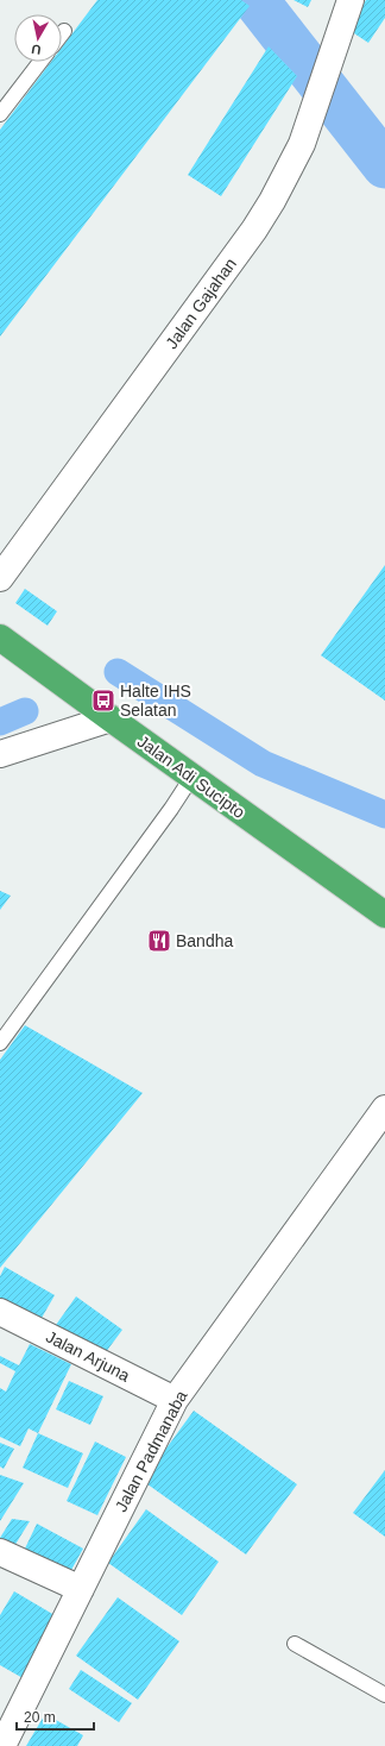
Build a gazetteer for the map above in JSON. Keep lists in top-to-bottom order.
{
  "streets": {
    "highway": ["Jalan Adi Sucipto"],
    "street": ["Jalan Gajahan", "Jalan Arjuna", "Jalan Padmanaba"]
  },
  "crossings": [
    ["Jalan Arjuna", "Jalan Padmanaba"]
  ],
  "places": {
    "bus stop": ["Halte IHS Selatan"],
    "restaurant": ["Bandha"]
  },
  "scale_bar": "20 m",
  "north": "bottom"
}
